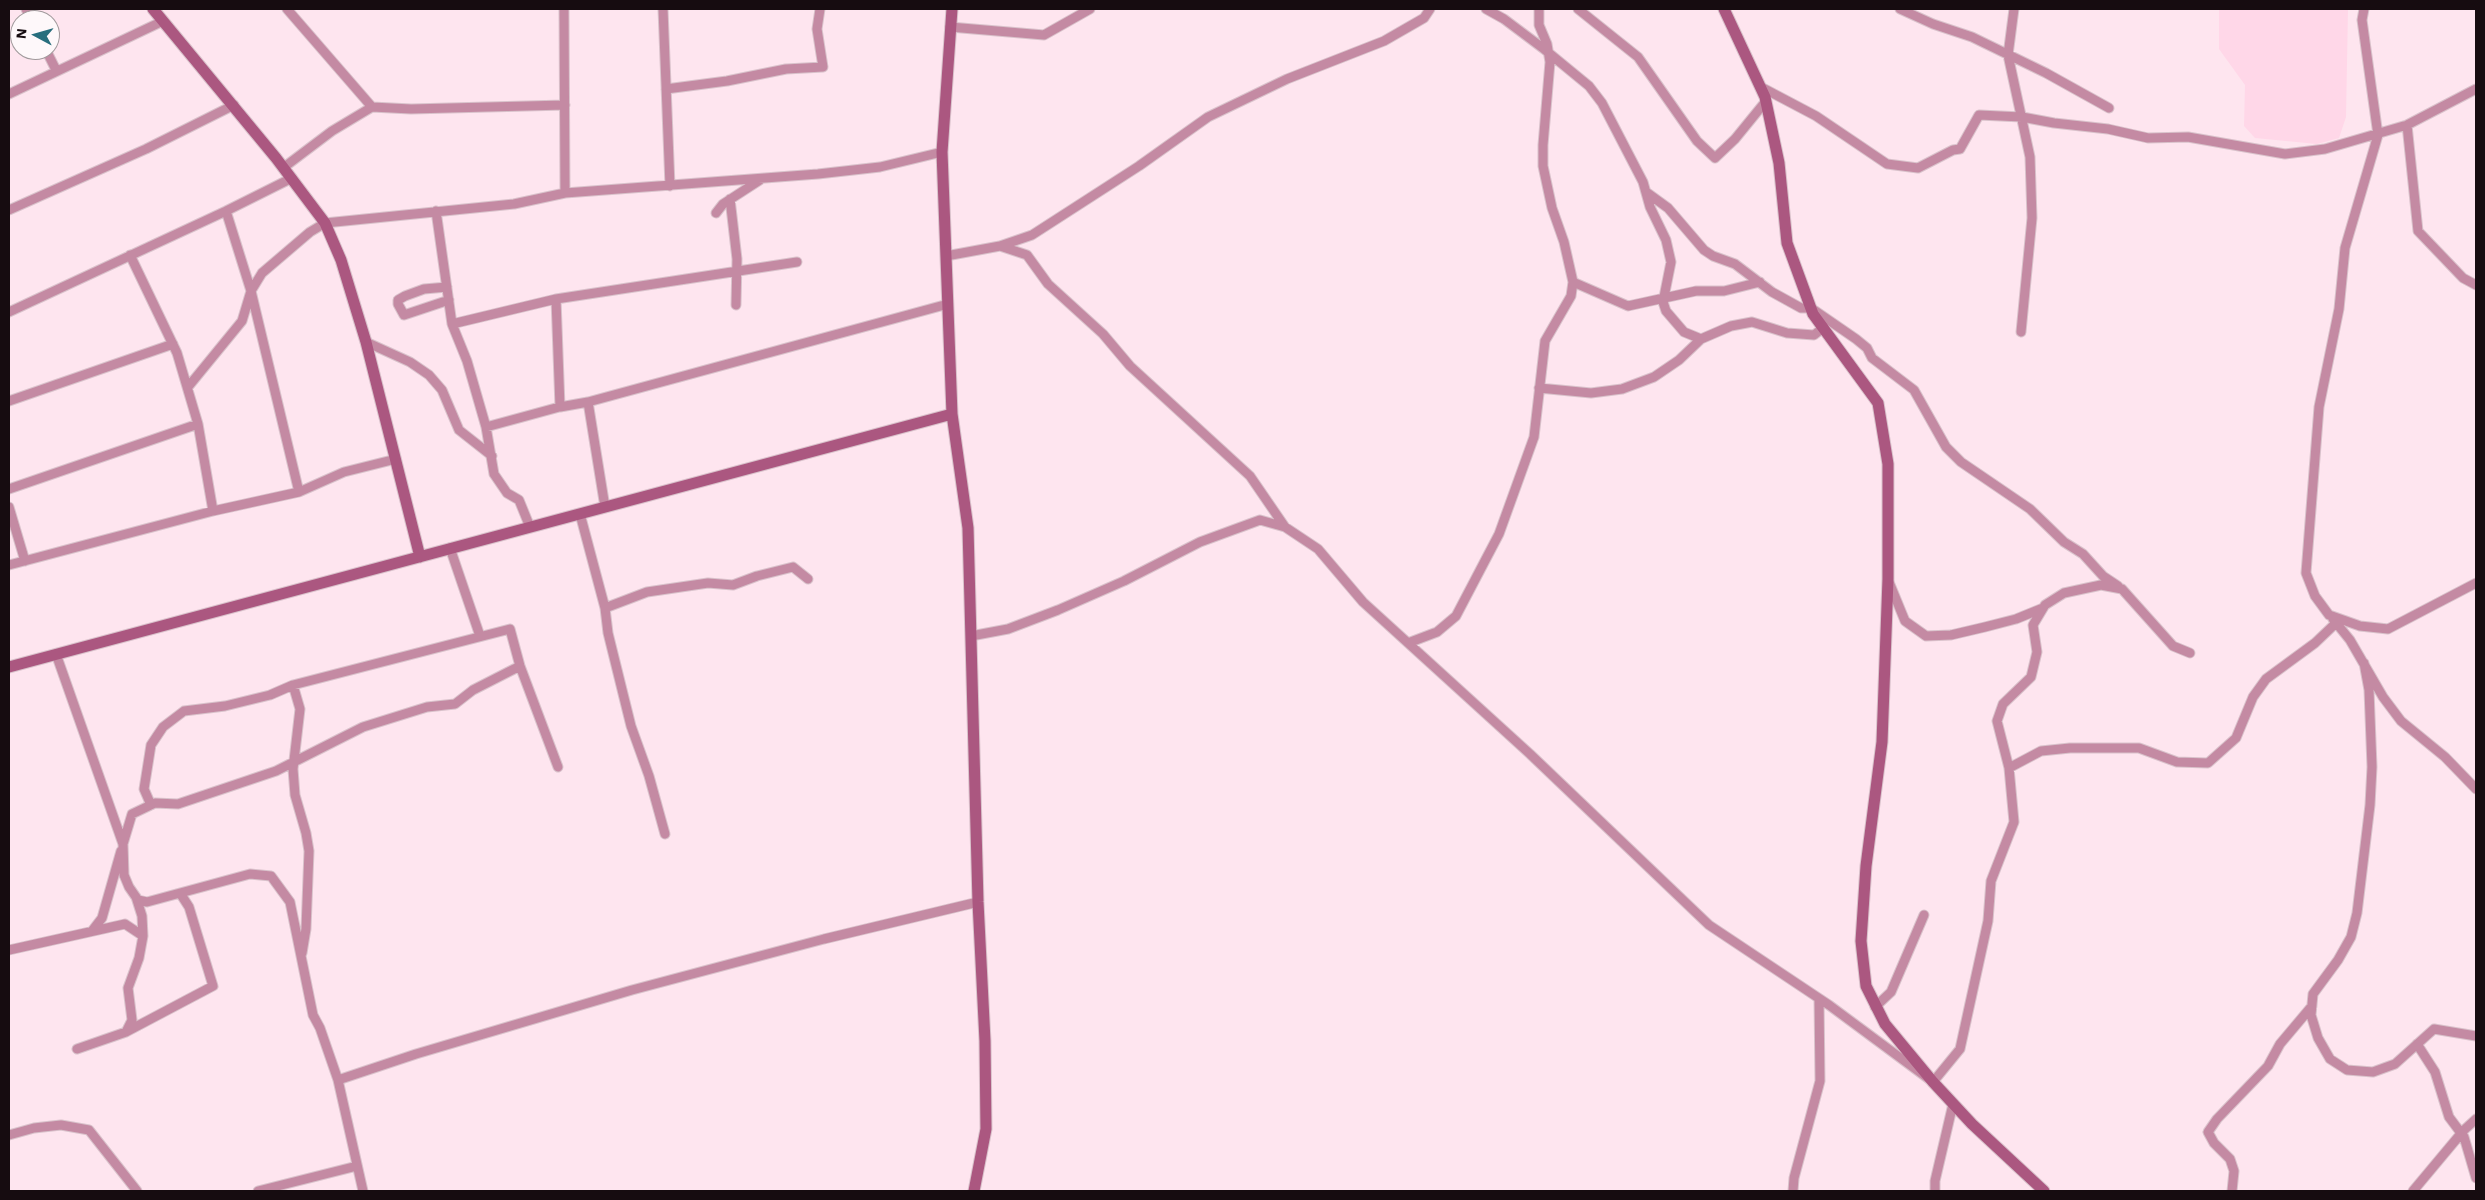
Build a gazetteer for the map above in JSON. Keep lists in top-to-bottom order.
{
  "north": "left"
}
